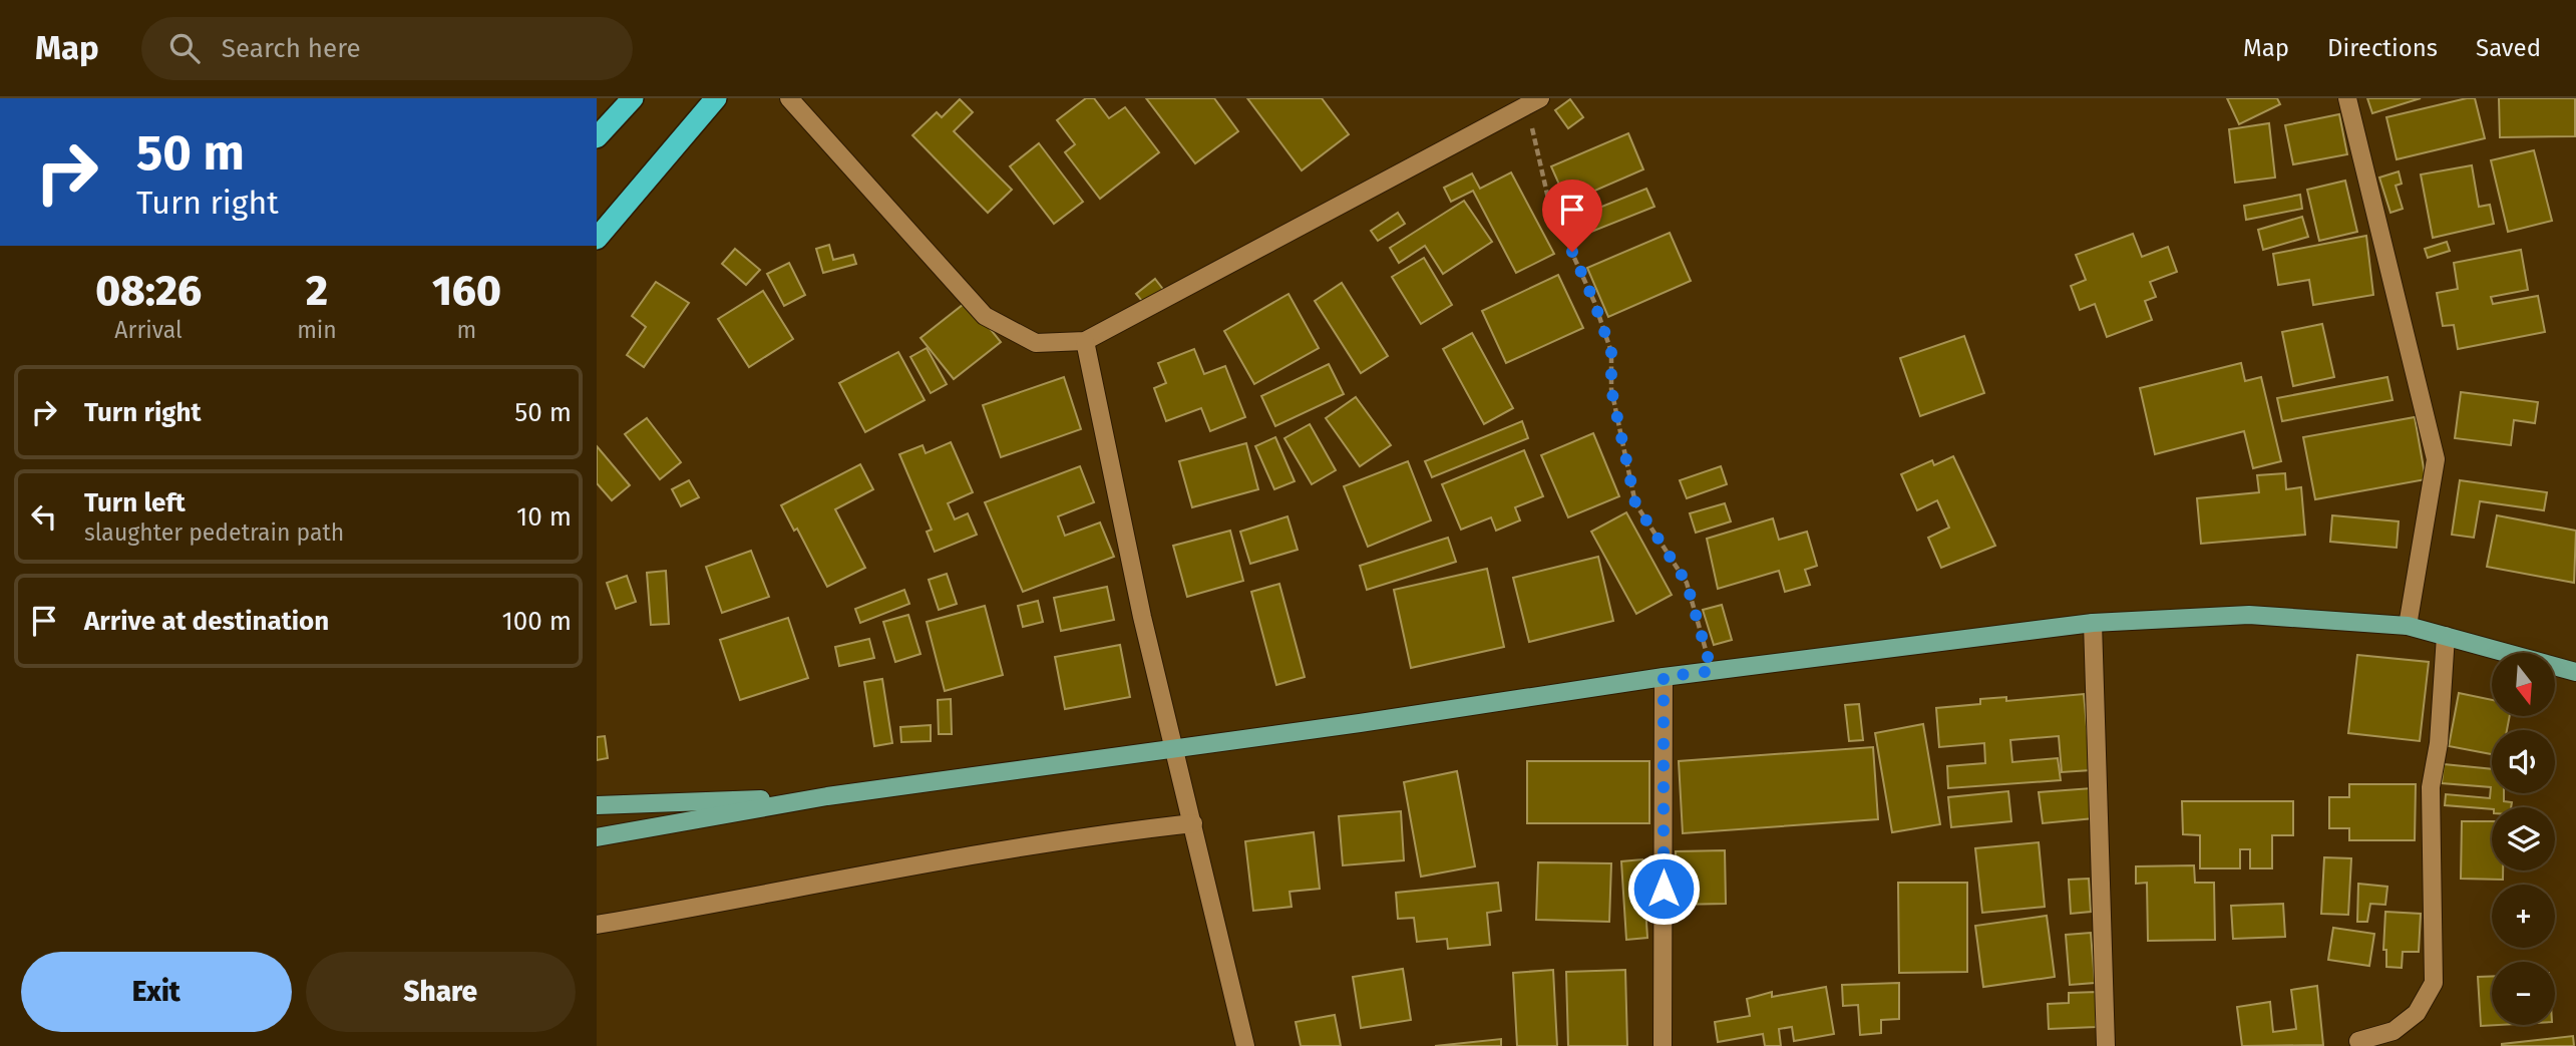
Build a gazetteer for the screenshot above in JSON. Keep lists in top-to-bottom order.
{
  "north": "bottom",
  "page": {
    "header": "Map",
    "search": "Search here",
    "nav": ["Map", "Directions", "Saved"],
    "turn": ["50 m", "Turn right"],
    "eta": [
      "08:26",
      "Arrival",
      "2",
      "min",
      "160",
      "m"
    ],
    "list": [
      {
        "name": "Turn right",
        "value": "50 m"
      },
      {
        "name": "Turn left",
        "note": "slaughter pedetrain path",
        "value": "10 m"
      },
      {
        "name": "Arrive at destination",
        "value": "100 m"
      }
    ],
    "map_buttons": ["+", "−"],
    "buttons": ["Exit", "Share"]
  }
}
